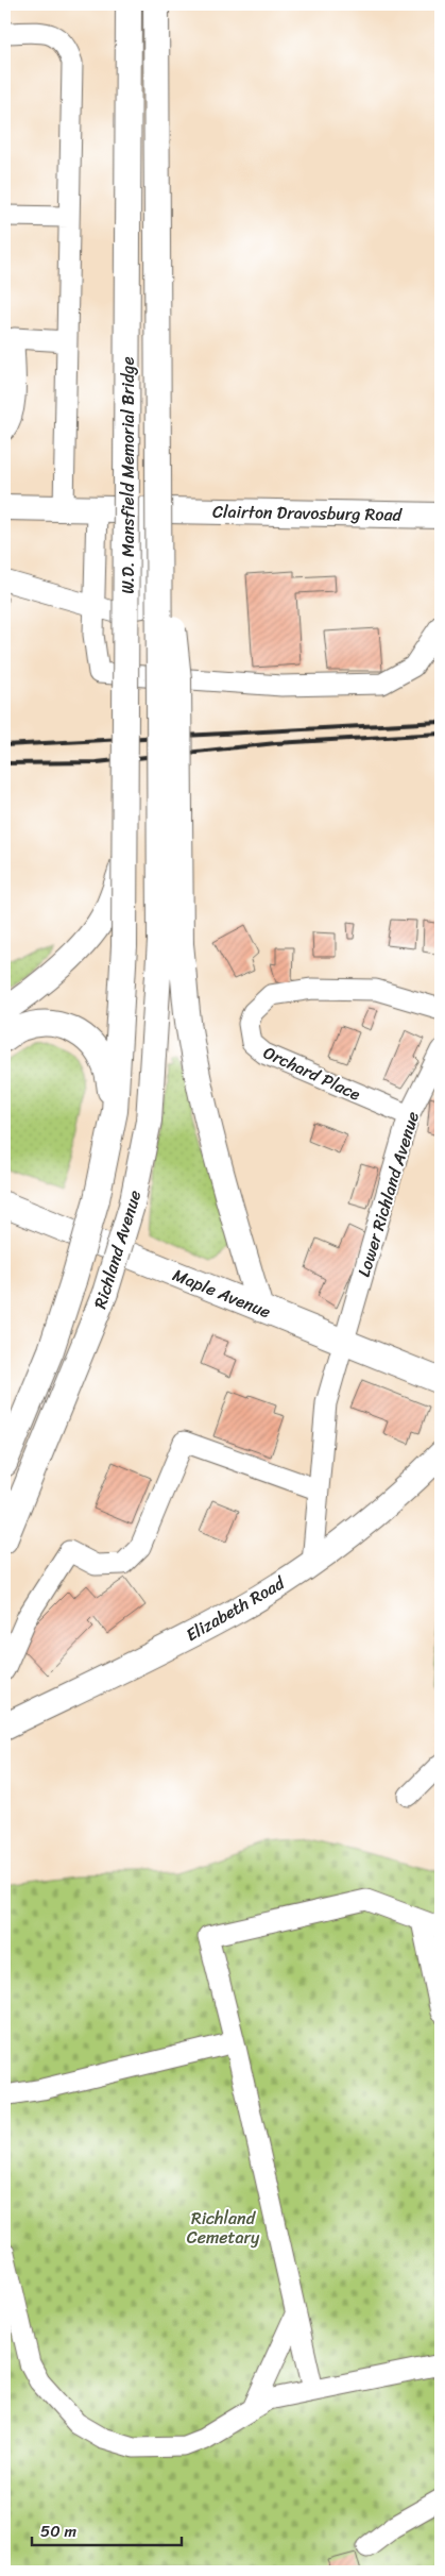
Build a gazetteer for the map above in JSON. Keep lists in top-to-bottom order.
{
  "streets": {
    "main road": [
      "W.D. Mansfield Memorial Bridge",
      "Clairton Dravosburg Road",
      "Richland Avenue",
      "Maple Avenue",
      "Elizabeth Road"
    ],
    "street": ["Orchard Place", "Lower Richland Avenue"]
  },
  "crossings": [
    ["W.D. Mansfield Memorial Bridge", "Clairton Dravosburg Road"],
    ["W.D. Mansfield Memorial Bridge", "Richland Avenue"],
    ["Orchard Place", "Lower Richland Avenue"],
    ["Lower Richland Avenue", "Maple Avenue"],
    ["Lower Richland Avenue", "Elizabeth Road"]
  ],
  "parks": ["Richland Cemetary"],
  "scale_bar": "50 m"
}
